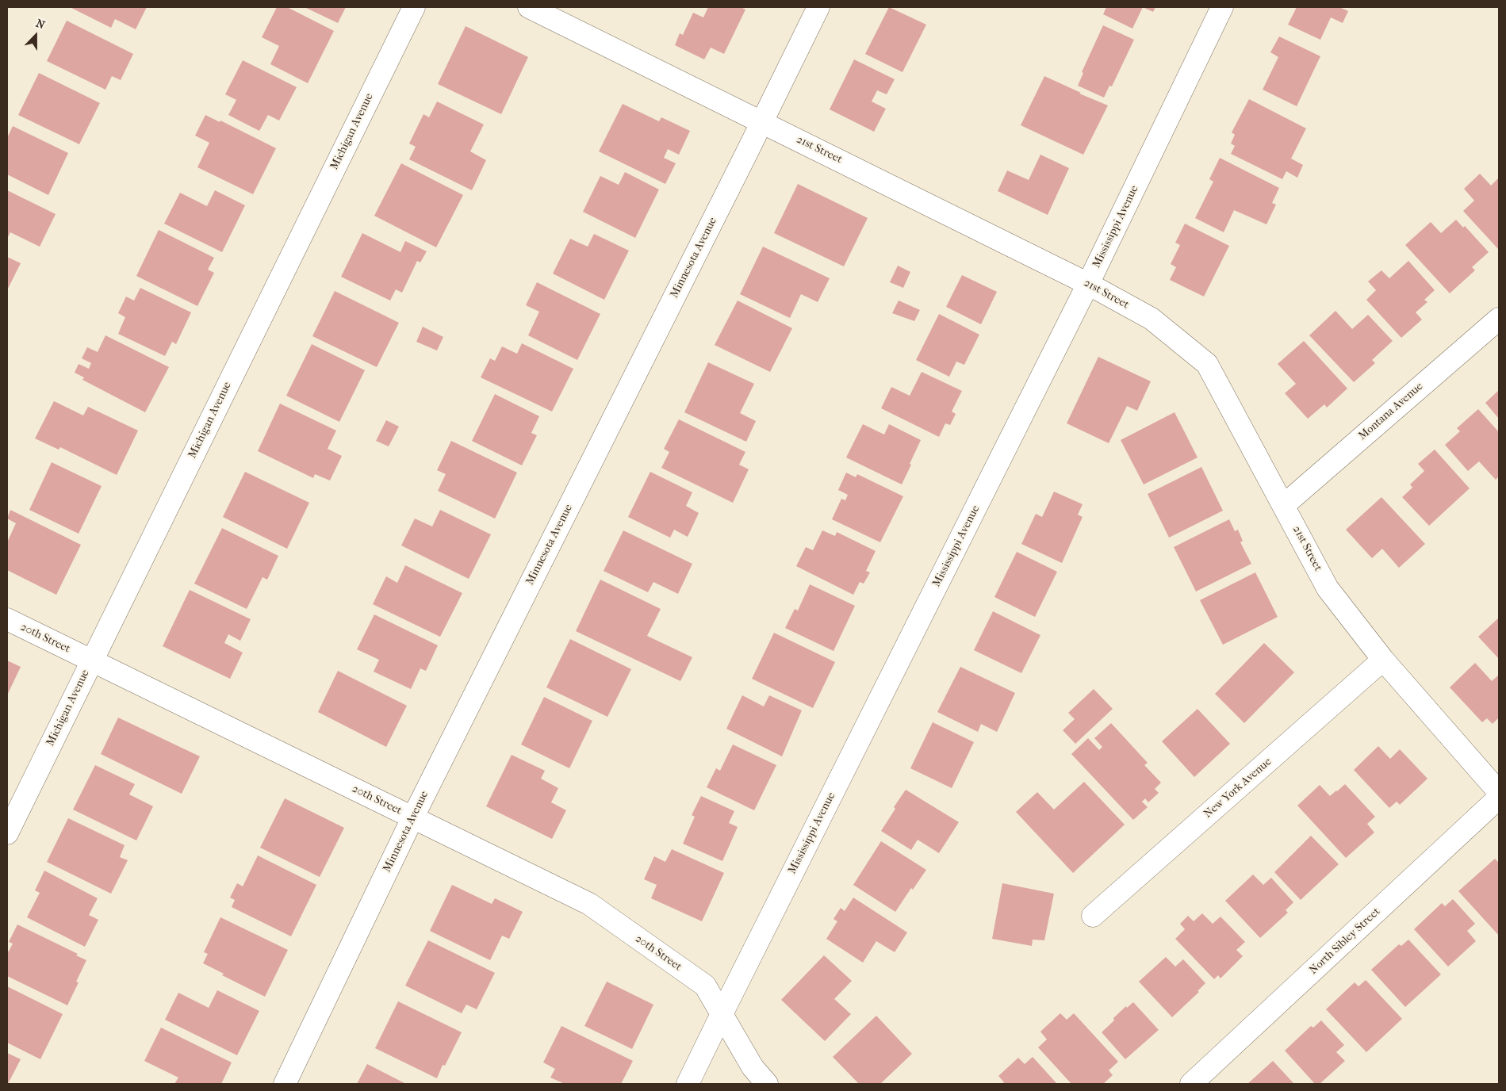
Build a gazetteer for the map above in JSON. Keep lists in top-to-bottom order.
{
  "streets": {
    "street": [
      "Michigan Avenue",
      "21st Street",
      "Mississippi Avenue",
      "Minnesota Avenue",
      "Montana Avenue",
      "20th Street",
      "New York Avenue",
      "North Sibley Street"
    ]
  },
  "crossings": [
    ["Michigan Avenue", "20th Street"],
    ["21st Street", "Mississippi Avenue"],
    ["21st Street", "Minnesota Avenue"],
    ["21st Street", "Montana Avenue"],
    ["21st Street", "New York Avenue"],
    ["Mississippi Avenue", "20th Street"],
    ["Minnesota Avenue", "20th Street"]
  ],
  "north": "top"
}
